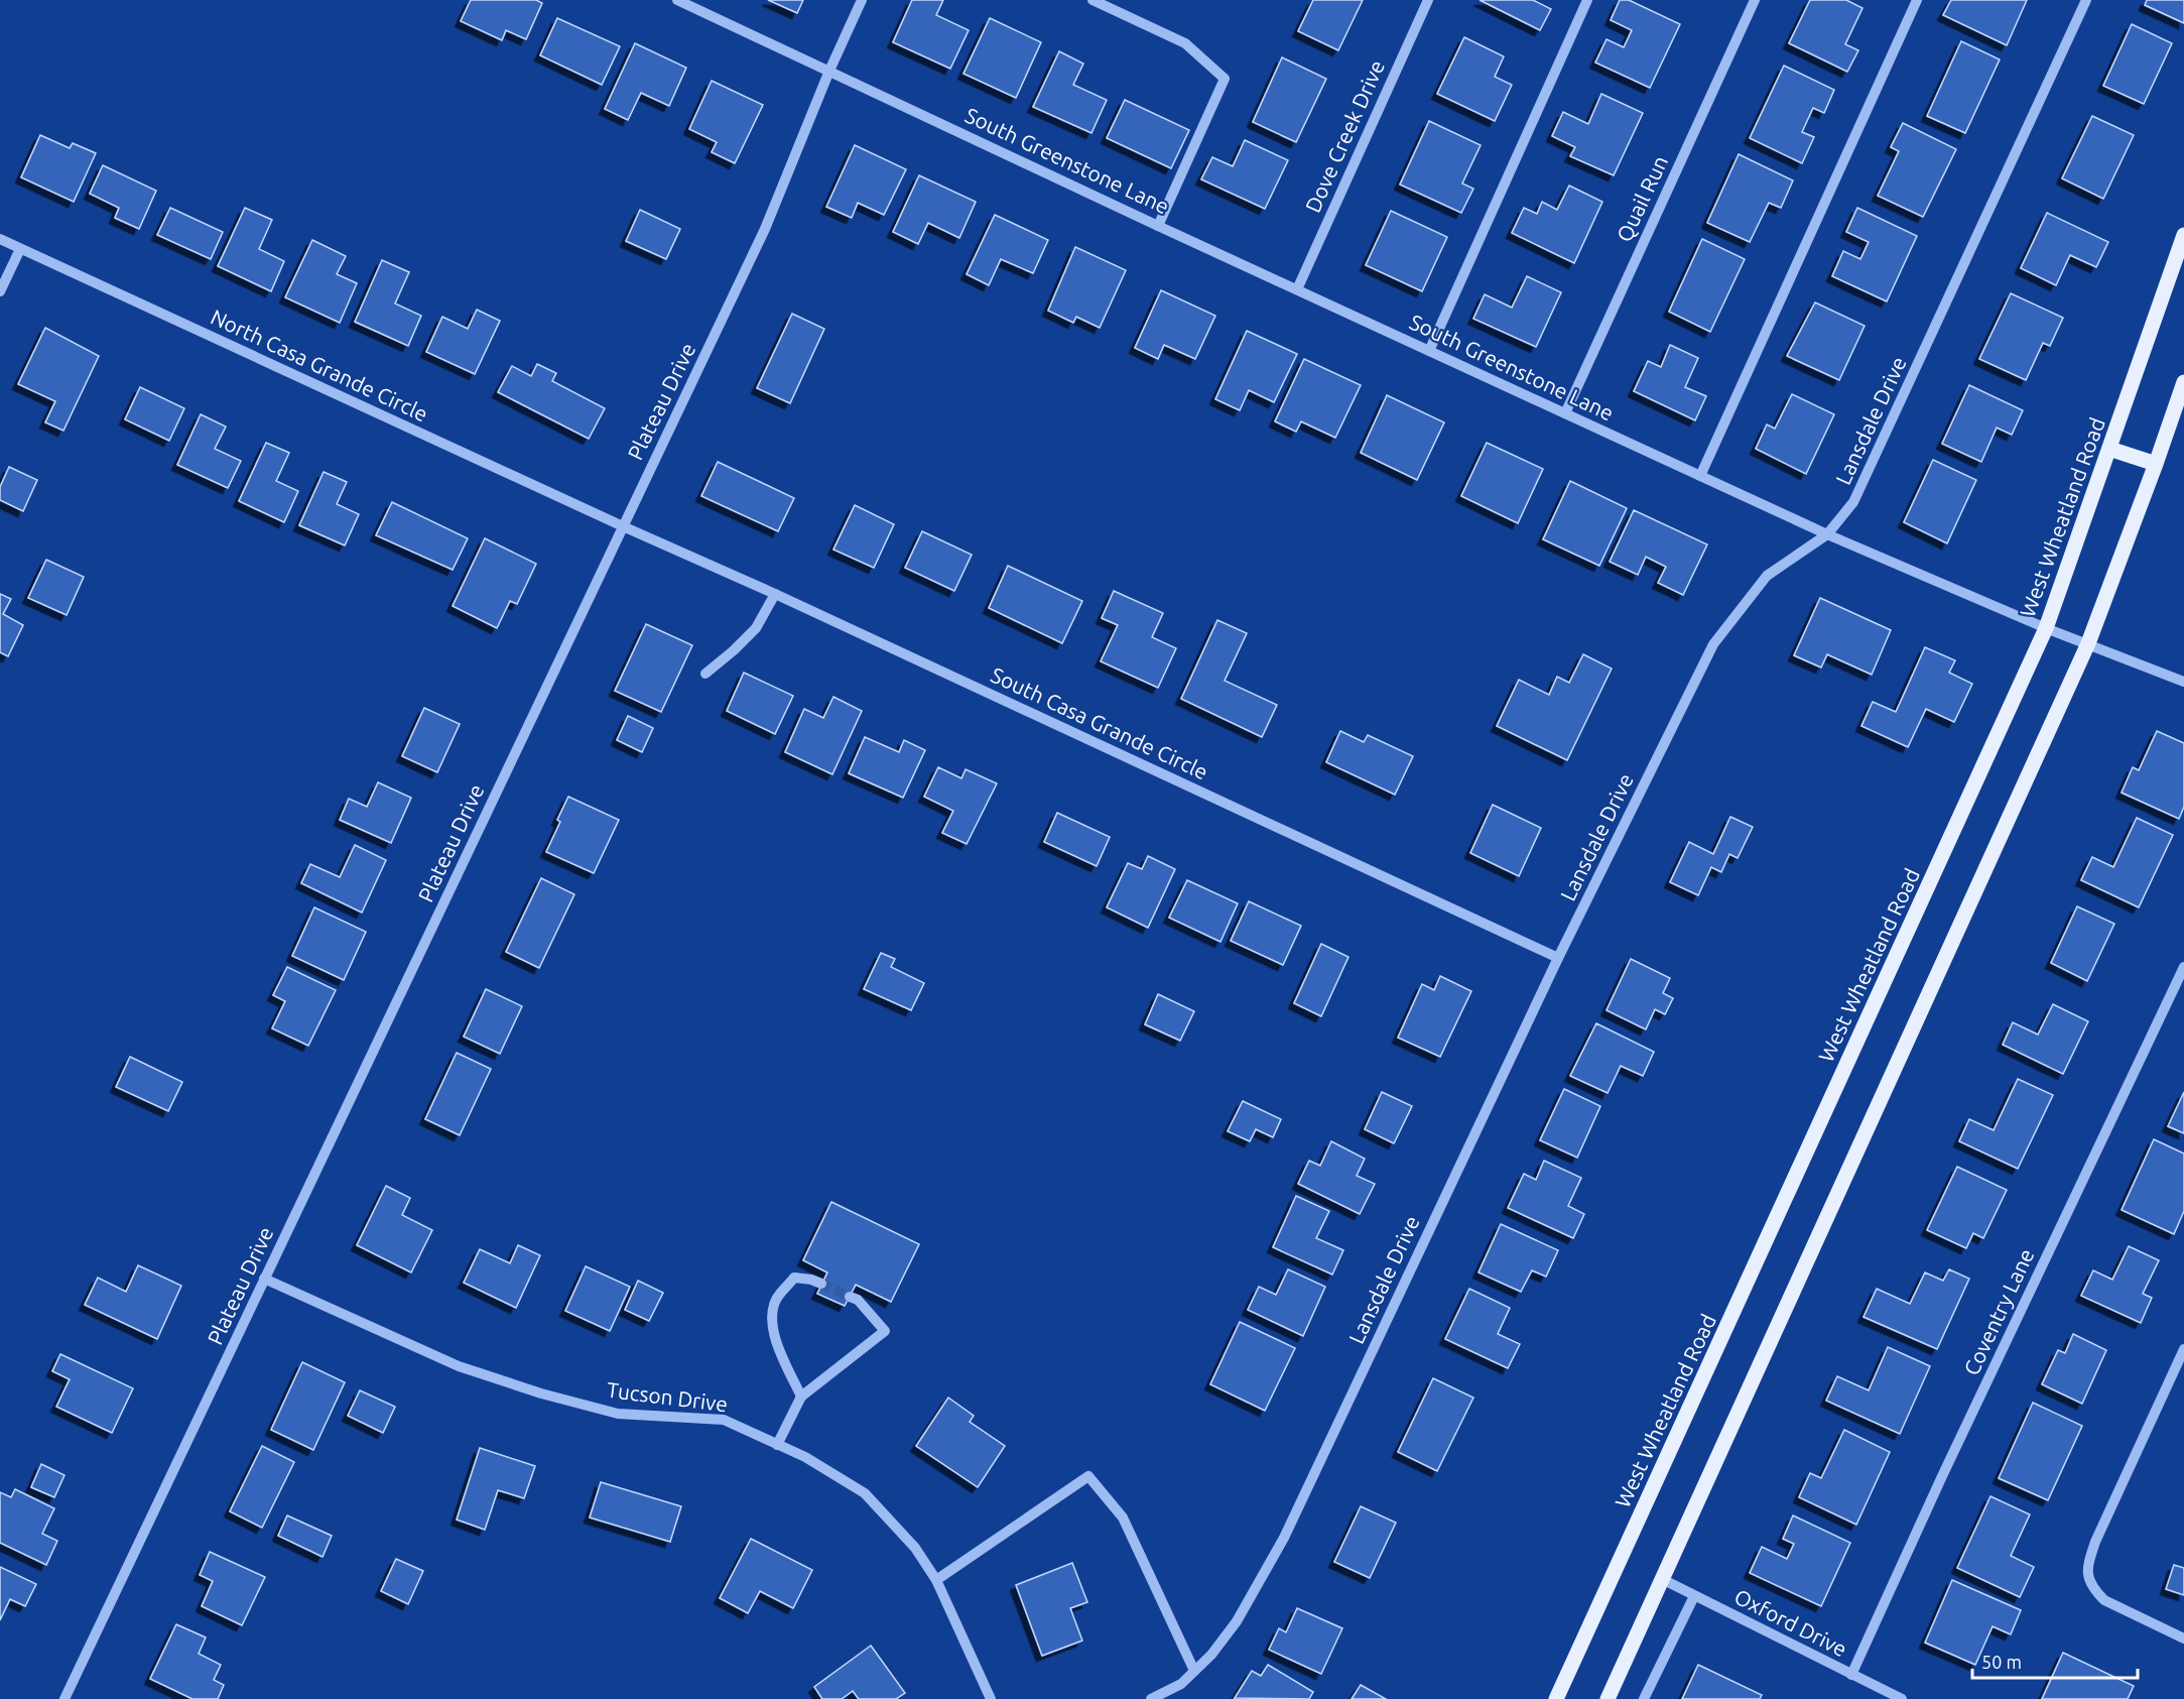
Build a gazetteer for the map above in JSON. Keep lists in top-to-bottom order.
{
  "streets": {
    "main road": ["West Wheatland Road"],
    "street": [
      "Dove Creek Drive",
      "South Greenstone Lane",
      "Quail Run",
      "North Casa Grande Circle",
      "Plateau Drive",
      "Lansdale Drive",
      "South Casa Grande Circle",
      "Coventry Lane",
      "Tucson Drive",
      "Oxford Drive"
    ]
  },
  "crossings": [
    ["Dove Creek Drive", "South Greenstone Lane"],
    ["South Greenstone Lane", "Quail Run"],
    ["South Greenstone Lane", "Plateau Drive"],
    ["South Greenstone Lane", "Lansdale Drive"],
    ["South Greenstone Lane", "West Wheatland Road"],
    ["North Casa Grande Circle", "Plateau Drive"],
    ["North Casa Grande Circle", "South Casa Grande Circle"],
    ["Plateau Drive", "South Casa Grande Circle"],
    ["Plateau Drive", "Tucson Drive"],
    ["Lansdale Drive", "South Casa Grande Circle"],
    ["Coventry Lane", "Oxford Drive"]
  ],
  "scale_bar": "50 m"
}
